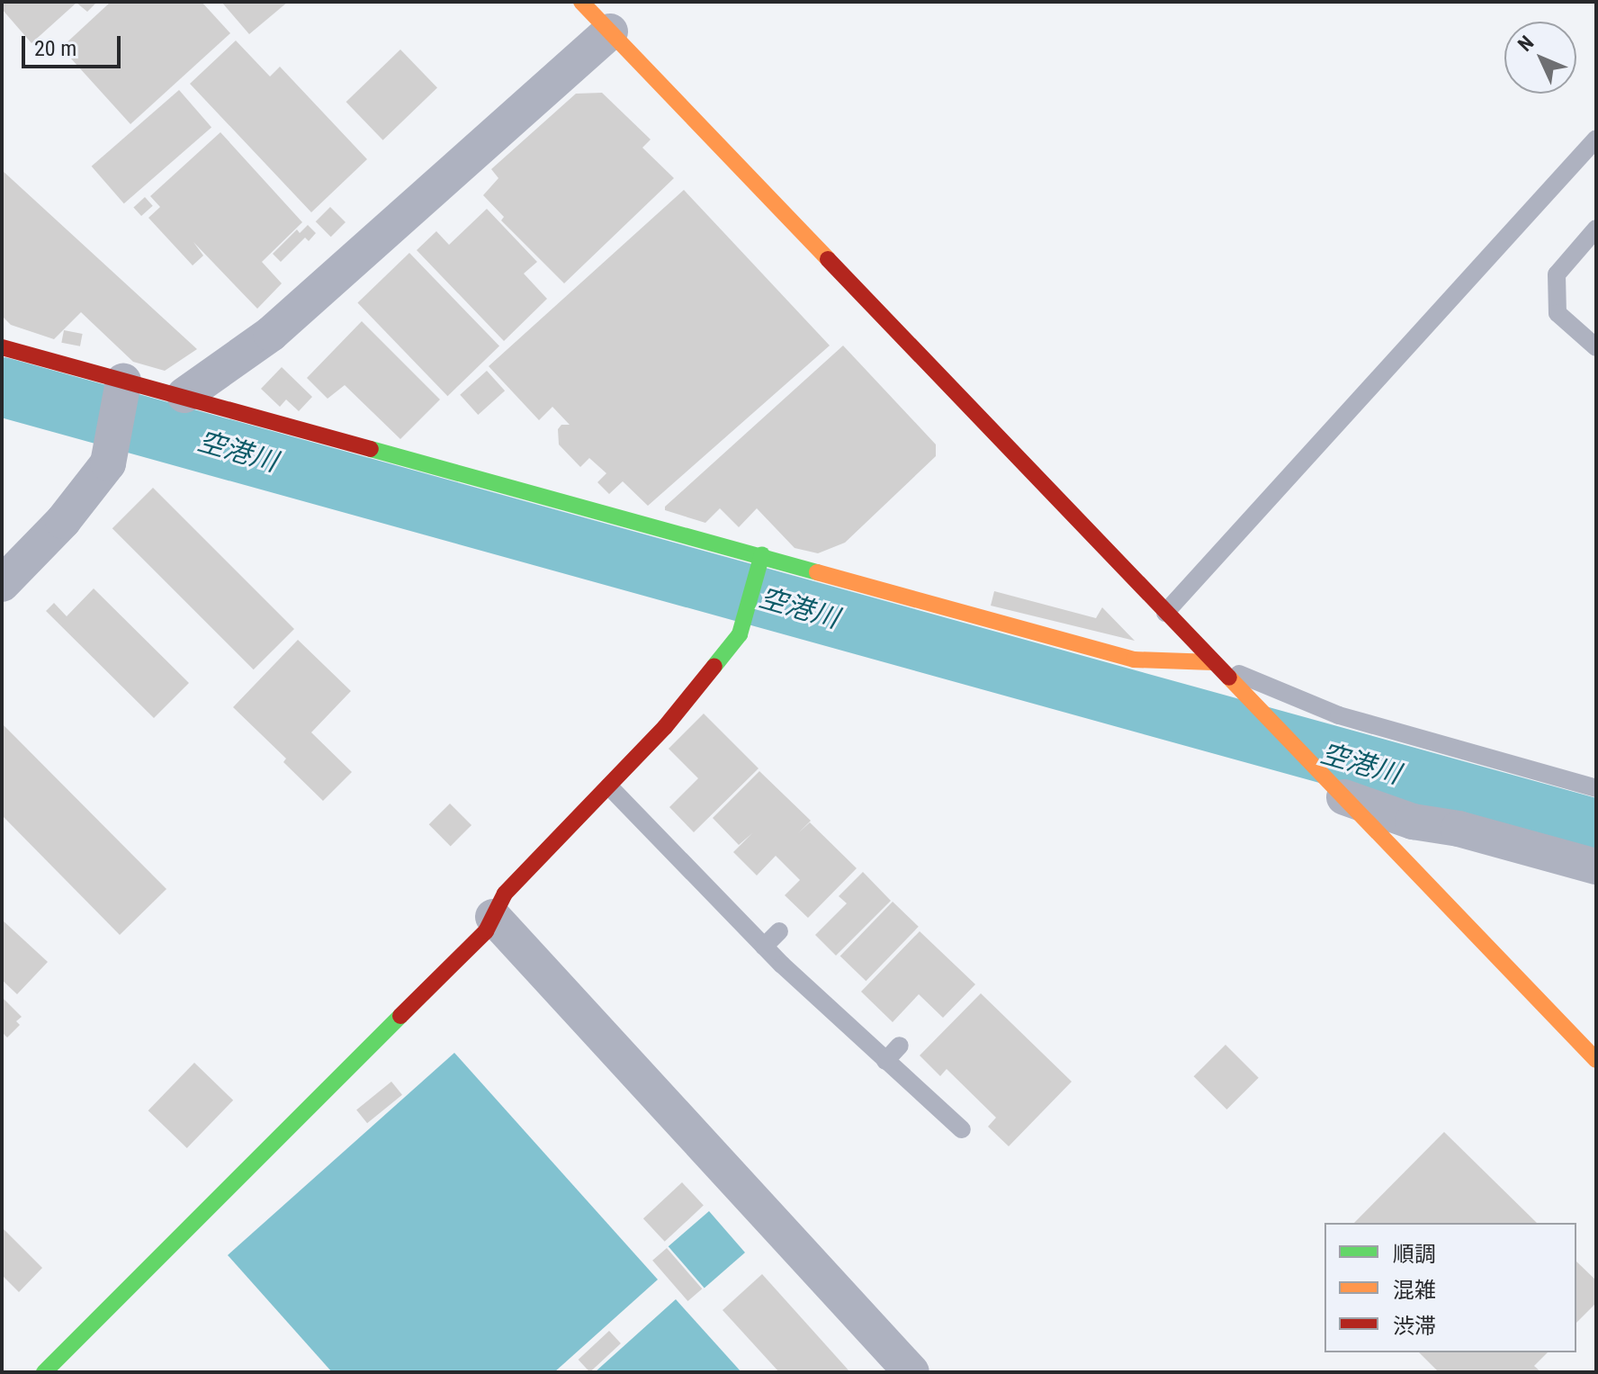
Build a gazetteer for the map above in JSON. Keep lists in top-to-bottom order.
{
  "water": ["空港川"],
  "legend": ["順調", "混雑", "渋滞"],
  "scale_bar": "20 m",
  "north": "top left"
}
